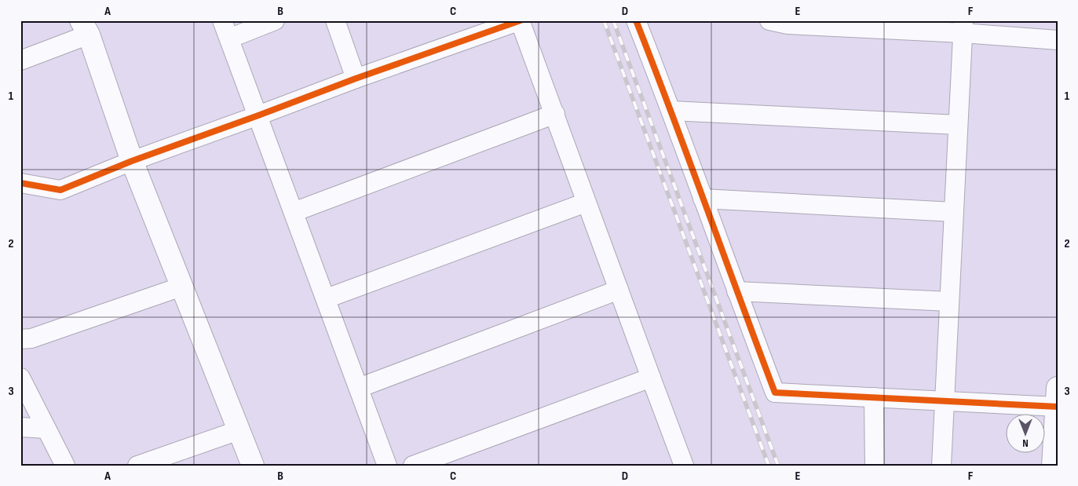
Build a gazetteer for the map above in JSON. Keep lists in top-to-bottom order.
{
  "north": "bottom",
  "grid": {
    "columns": [
      "A",
      "B",
      "C",
      "D",
      "E",
      "F"
    ],
    "rows": ["1", "2", "3"]
  }
}
